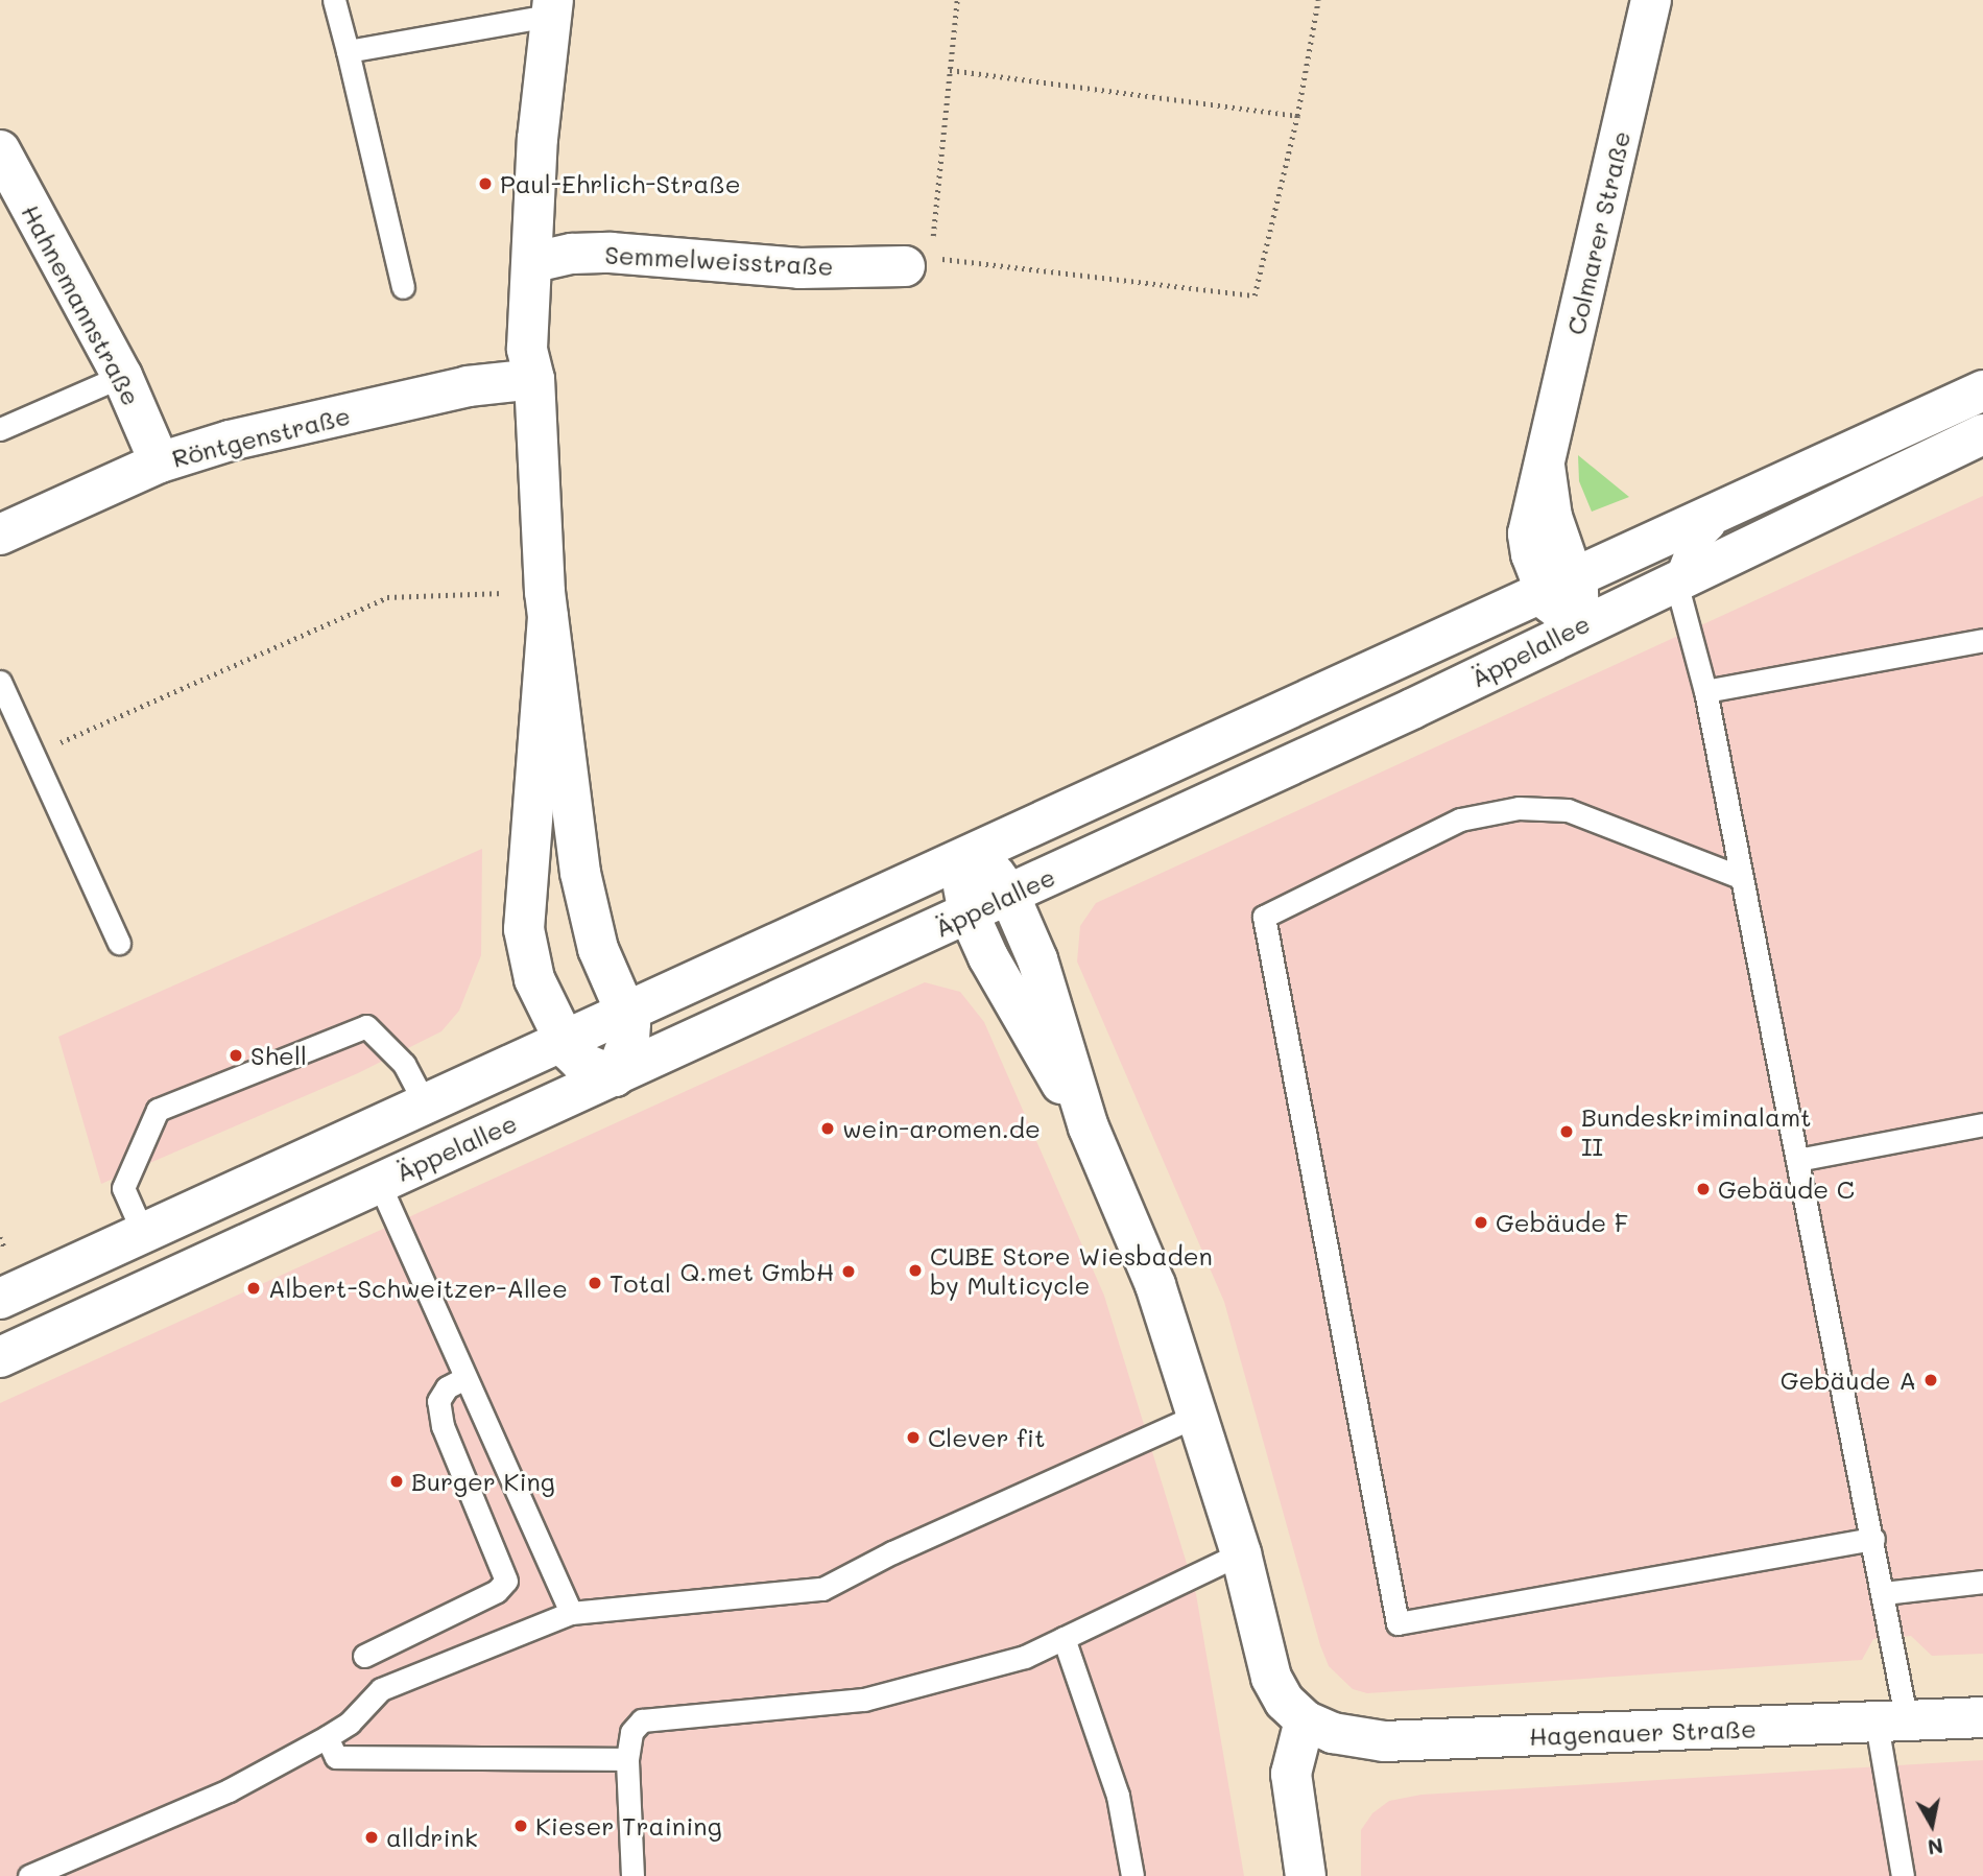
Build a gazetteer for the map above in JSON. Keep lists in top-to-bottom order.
{
  "streets": {
    "street": [
      "Colmarer Straße",
      "Semmelweisstraße",
      "Hahnemannstraße",
      "Röntgenstraße",
      "Äppelallee",
      "Hagenauer Straße"
    ]
  },
  "crossings": [
    ["Colmarer Straße", "Äppelallee"],
    ["Hahnemannstraße", "Röntgenstraße"],
    ["Äppelallee", "Hagenauer Straße"]
  ],
  "places": [
    "Paul-Ehrlich-Straße",
    "Shell",
    "wein-aromen.de",
    "Bundeskriminalamt II",
    "Gebäude C",
    "Gebäude F",
    "CUBE Store Wiesbaden by Multicycle",
    "Q.met GmbH",
    "Total",
    "Albert-Schweitzer-Allee",
    "Gebäude A",
    "Clever fit",
    "Burger King",
    "Kieser Training",
    "alldrink"
  ],
  "north": "bottom"
}
